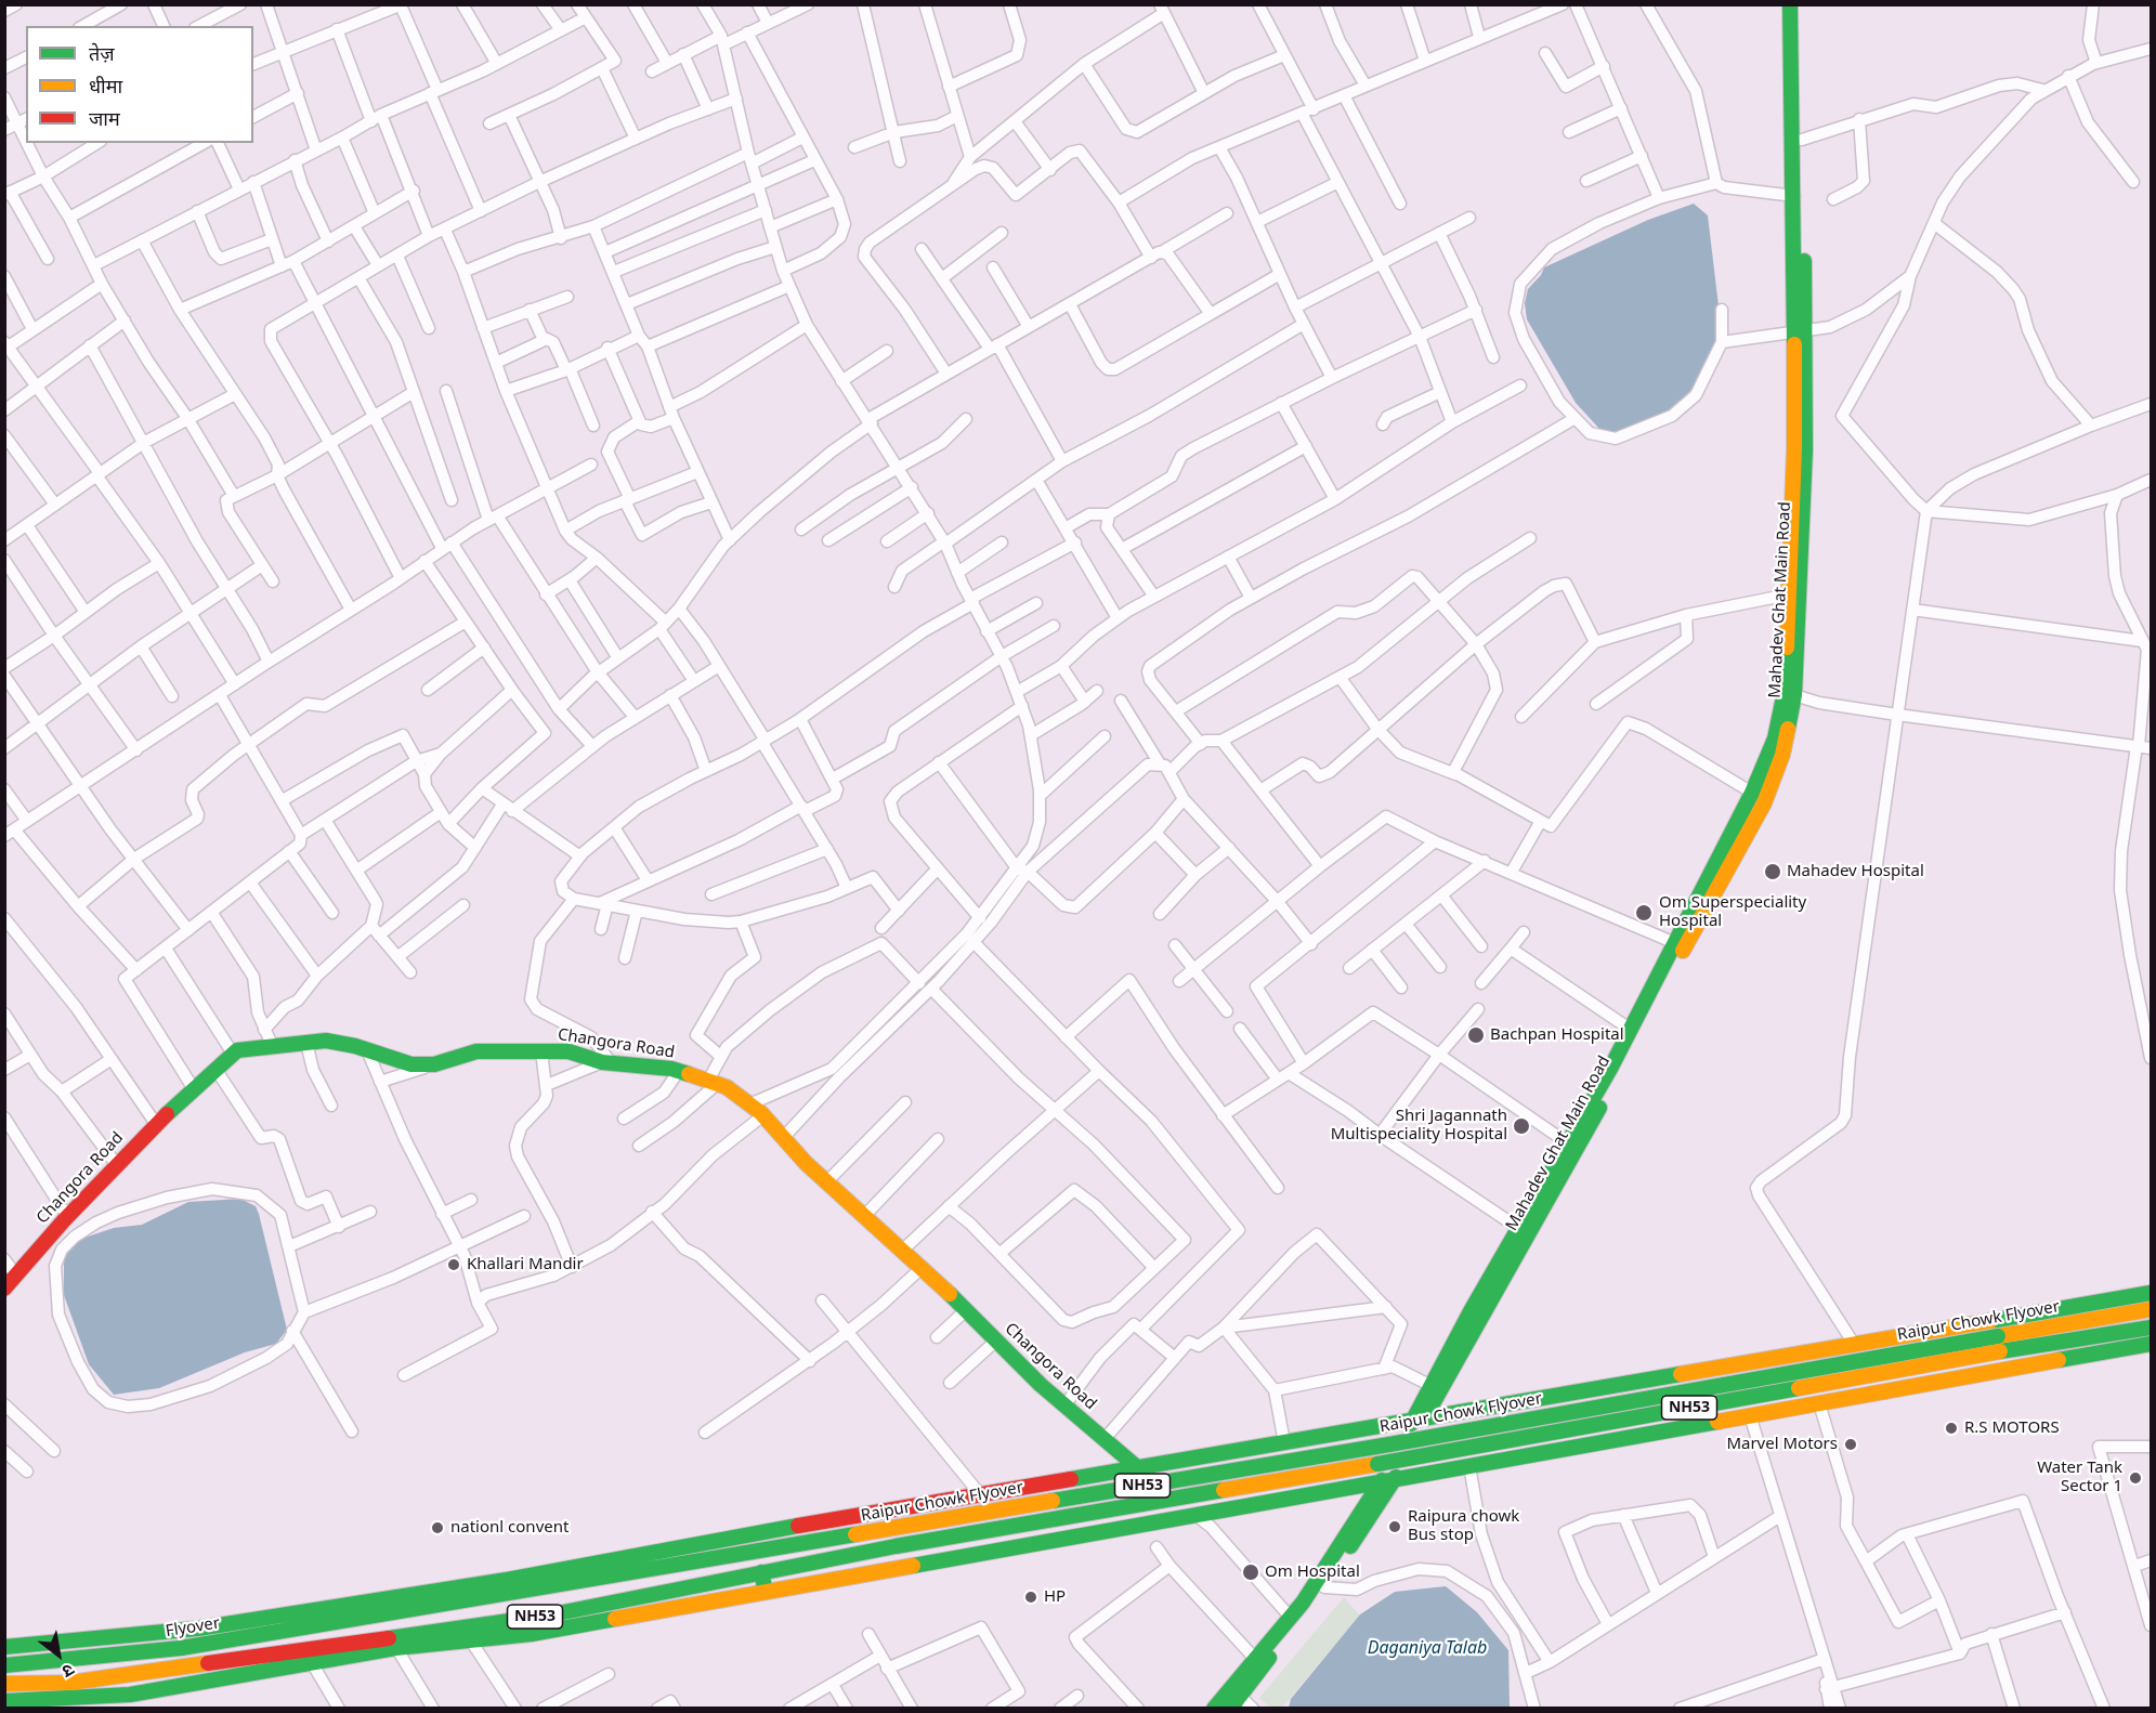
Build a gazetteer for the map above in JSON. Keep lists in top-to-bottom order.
{
  "streets": {
    "main road": [
      "Mahadev Ghat Main Road",
      "Changora Road",
      "Raipur Chowk Flyover",
      "NH53",
      "Flyover"
    ]
  },
  "crossings": [
    ["Raipur Chowk Flyover", "NH53"],
    ["NH53", "Flyover"]
  ],
  "water": ["Daganiya Talab"],
  "places": [
    "Mahadev Hospital",
    "Om Superspeciality Hospital",
    "Bachpan Hospital",
    "Shri Jagannath Multispeciality Hospital",
    "Khallari Mandir",
    "R.S MOTORS",
    "Marvel Motors",
    "Water Tank Sector 1",
    "Raipura chowk Bus stop",
    "nationl convent",
    "Om Hospital",
    "HP"
  ],
  "legend": ["तेज़", "धीमा", "जाम"],
  "north": "bottom right"
}
